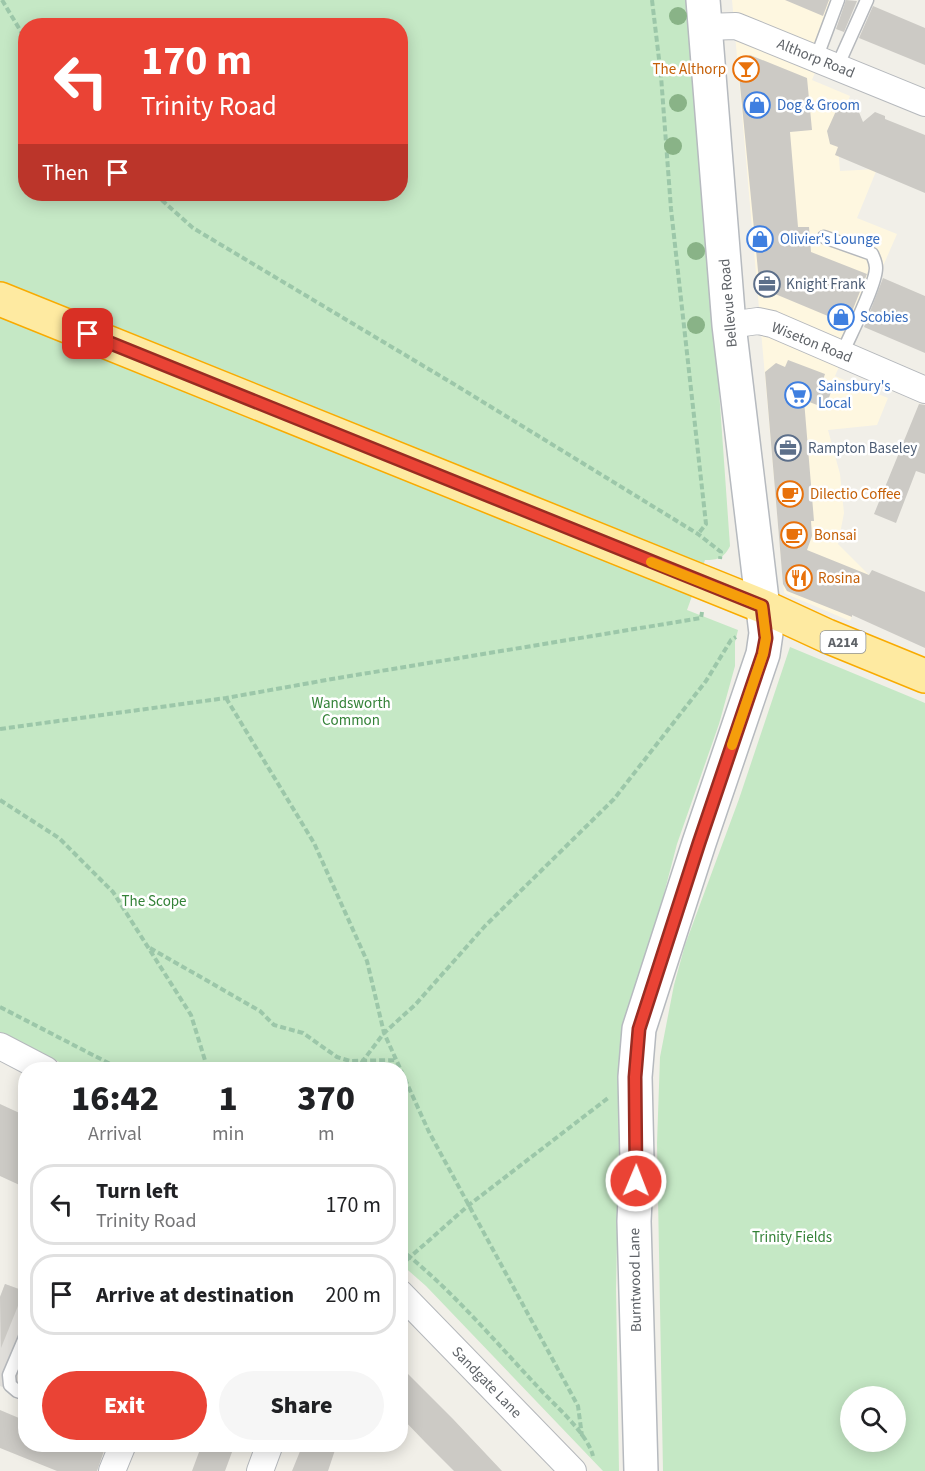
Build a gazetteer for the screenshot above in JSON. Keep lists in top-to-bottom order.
{
  "streets": {
    "highway": ["A214"],
    "main road": ["Bellevue Road", "Burntwood Lane"],
    "street": ["Althorp Road", "Wiseton Road", "Sandgate Lane"]
  },
  "crossings": [
    ["Althorp Road", "Bellevue Road"],
    ["Bellevue Road", "Wiseton Road"],
    ["Bellevue Road", "A214"],
    ["Bellevue Road", "Burntwood Lane"],
    ["A214", "Burntwood Lane"]
  ],
  "parks": ["Wandsworth Common", "The Scope", "Trinity Fields"],
  "places": {
    "bar": ["The Althorp"],
    "shop": ["Dog & Groom", "Olivier's Lounge", "Scobies"],
    "office": ["Knight Frank", "Rampton Baseley"],
    "supermarket": ["Sainsbury's Local"],
    "cafe": ["Dilectio Coffee", "Bonsai"],
    "restaurant": ["Rosina"]
  },
  "page": {
    "turn": ["170 m", "Trinity Road"],
    "then": "Then",
    "eta": [
      "16:42",
      "Arrival",
      "1",
      "min",
      "370",
      "m"
    ],
    "list": [
      {
        "name": "Turn left",
        "note": "Trinity Road",
        "value": "170 m"
      },
      {
        "name": "Arrive at destination",
        "value": "200 m"
      }
    ],
    "buttons": ["Exit", "Share"]
  }
}
